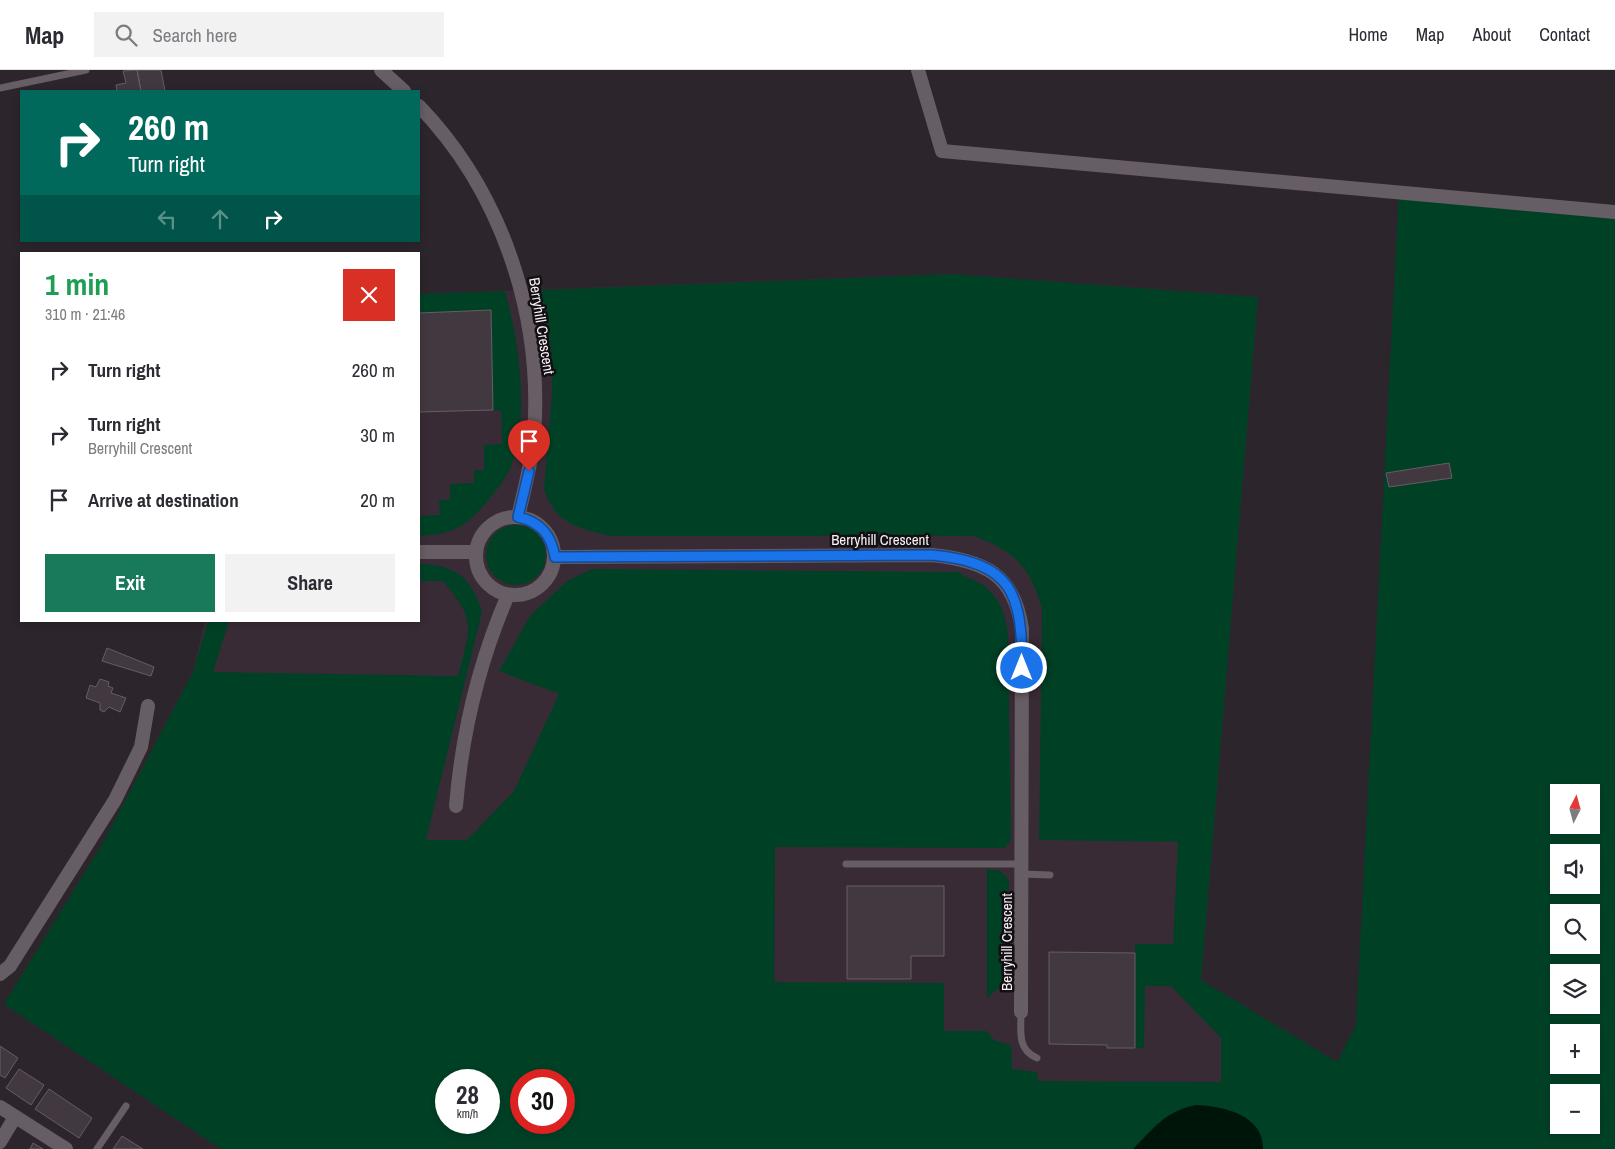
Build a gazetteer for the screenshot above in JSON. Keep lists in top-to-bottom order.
{
  "streets": {
    "street": ["Berryhill Crescent"]
  },
  "north": "top",
  "page": {
    "header": "Map",
    "search": "Search here",
    "nav": [
      "Home",
      "Map",
      "About",
      "Contact"
    ],
    "turn": ["260 m", "Turn right"],
    "heading": ["1 min", "310 m · 21:46"],
    "list": [
      {
        "name": "Turn right",
        "value": "260 m"
      },
      {
        "name": "Turn right",
        "note": "Berryhill Crescent",
        "value": "30 m"
      },
      {
        "name": "Arrive at destination",
        "value": "20 m"
      }
    ],
    "buttons": ["Exit", "Share"],
    "map_buttons": ["+", "−"],
    "speed": "28 km/h",
    "limit": "30"
  }
}
